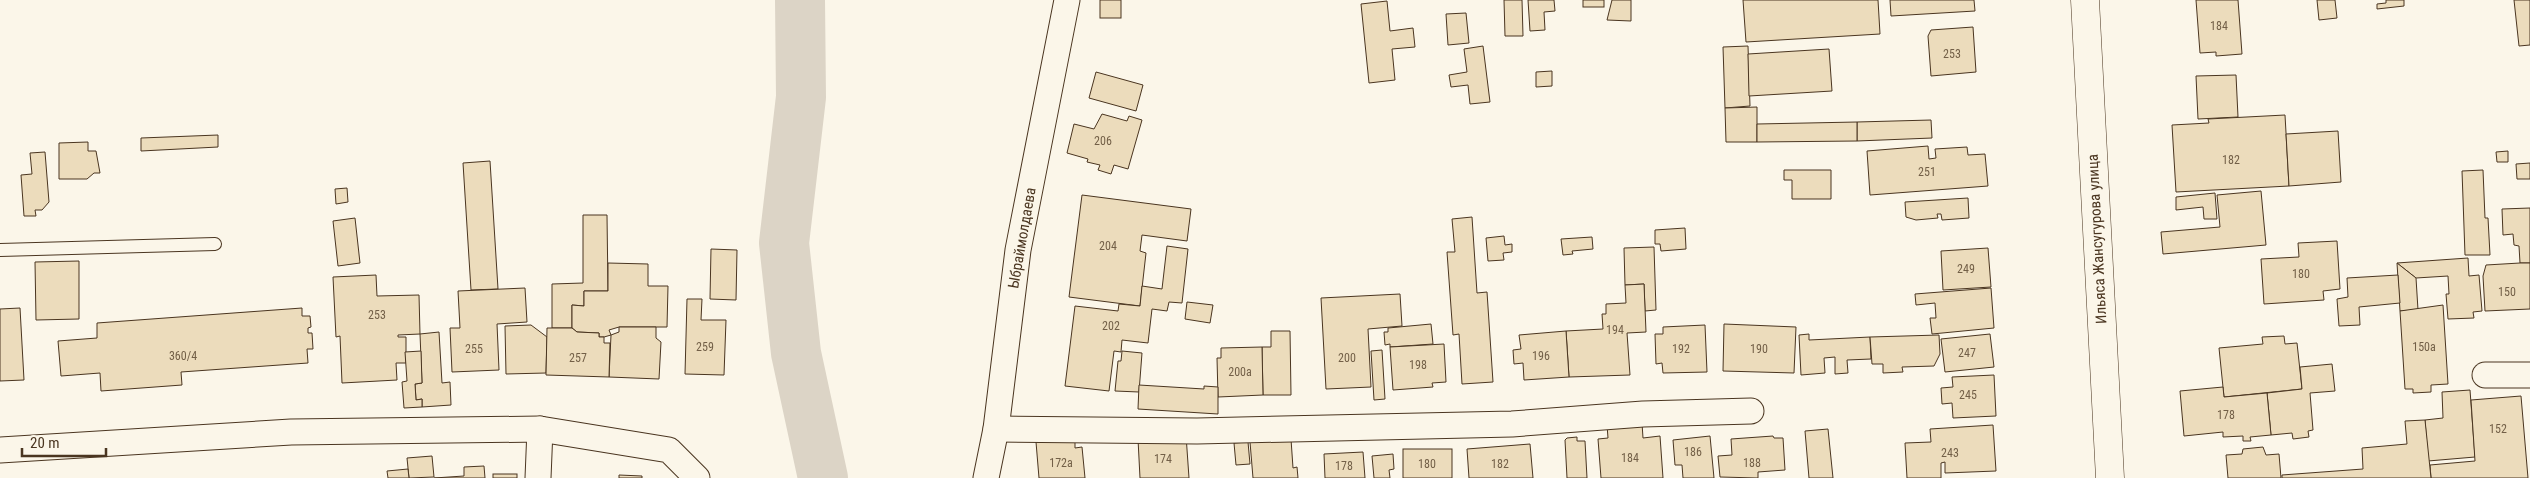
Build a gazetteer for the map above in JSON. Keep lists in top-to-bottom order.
{
  "streets": {
    "street": ["Ыбраймолдаева", "Ильяса Жансугурова улица"]
  },
  "house_numbers": [
    "184",
    "253",
    "206",
    "182",
    "251",
    "204",
    "249",
    "180",
    "150",
    "253",
    "202",
    "194",
    "259",
    "150а",
    "255",
    "192",
    "190",
    "247",
    "360/4",
    "196",
    "257",
    "200",
    "198",
    "200а",
    "245",
    "178",
    "152",
    "186",
    "243",
    "184",
    "174",
    "172а",
    "188",
    "180",
    "182",
    "178"
  ],
  "scale_bar": "20 m"
}
